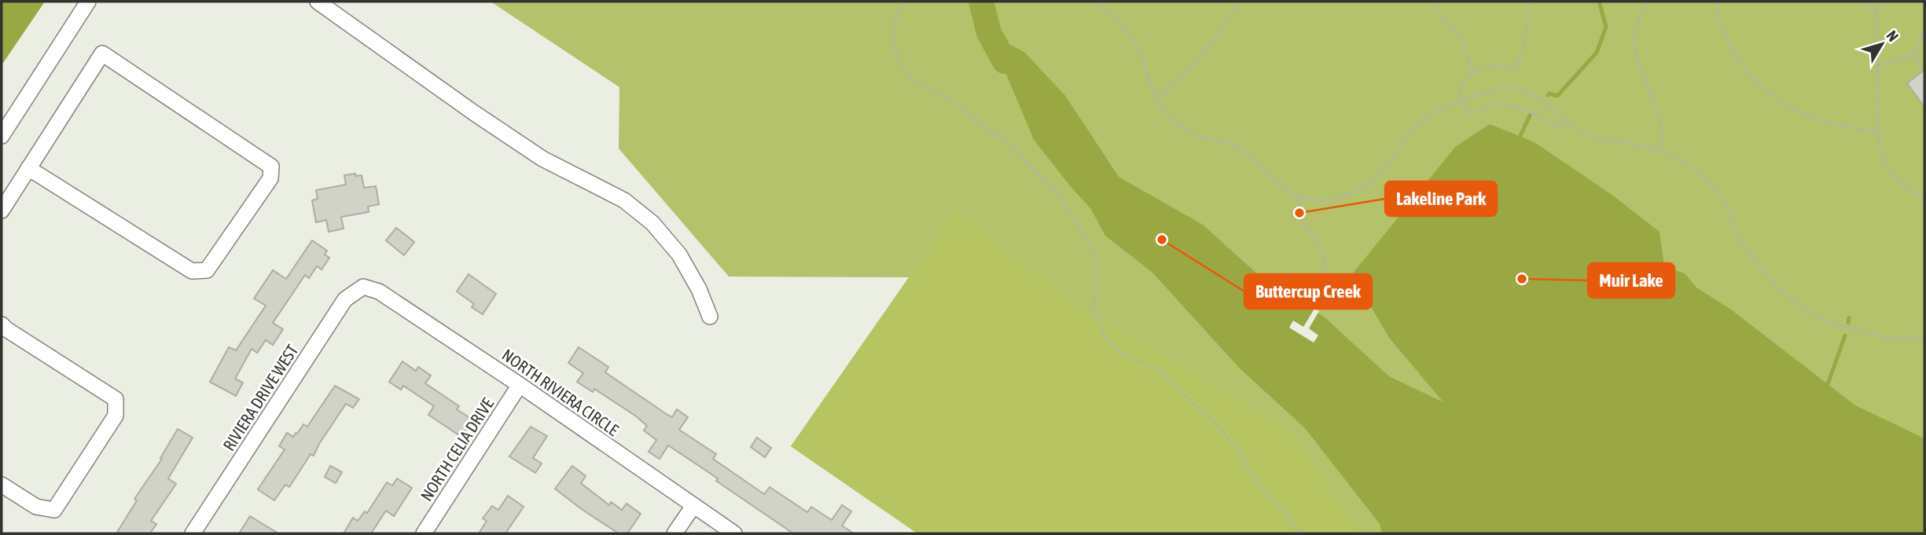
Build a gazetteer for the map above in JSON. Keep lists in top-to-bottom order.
{
  "streets": {
    "street": ["NORTH RIVIERA CIRCLE", "RIVIERA DRIVE WEST", "NORTH CELIA DRIVE"]
  },
  "crossings": [
    ["NORTH RIVIERA CIRCLE", "RIVIERA DRIVE WEST"],
    ["NORTH RIVIERA CIRCLE", "NORTH CELIA DRIVE"]
  ],
  "places": ["Lakeline Park", "Buttercup Creek", "Muir Lake"],
  "north": "top right"
}
